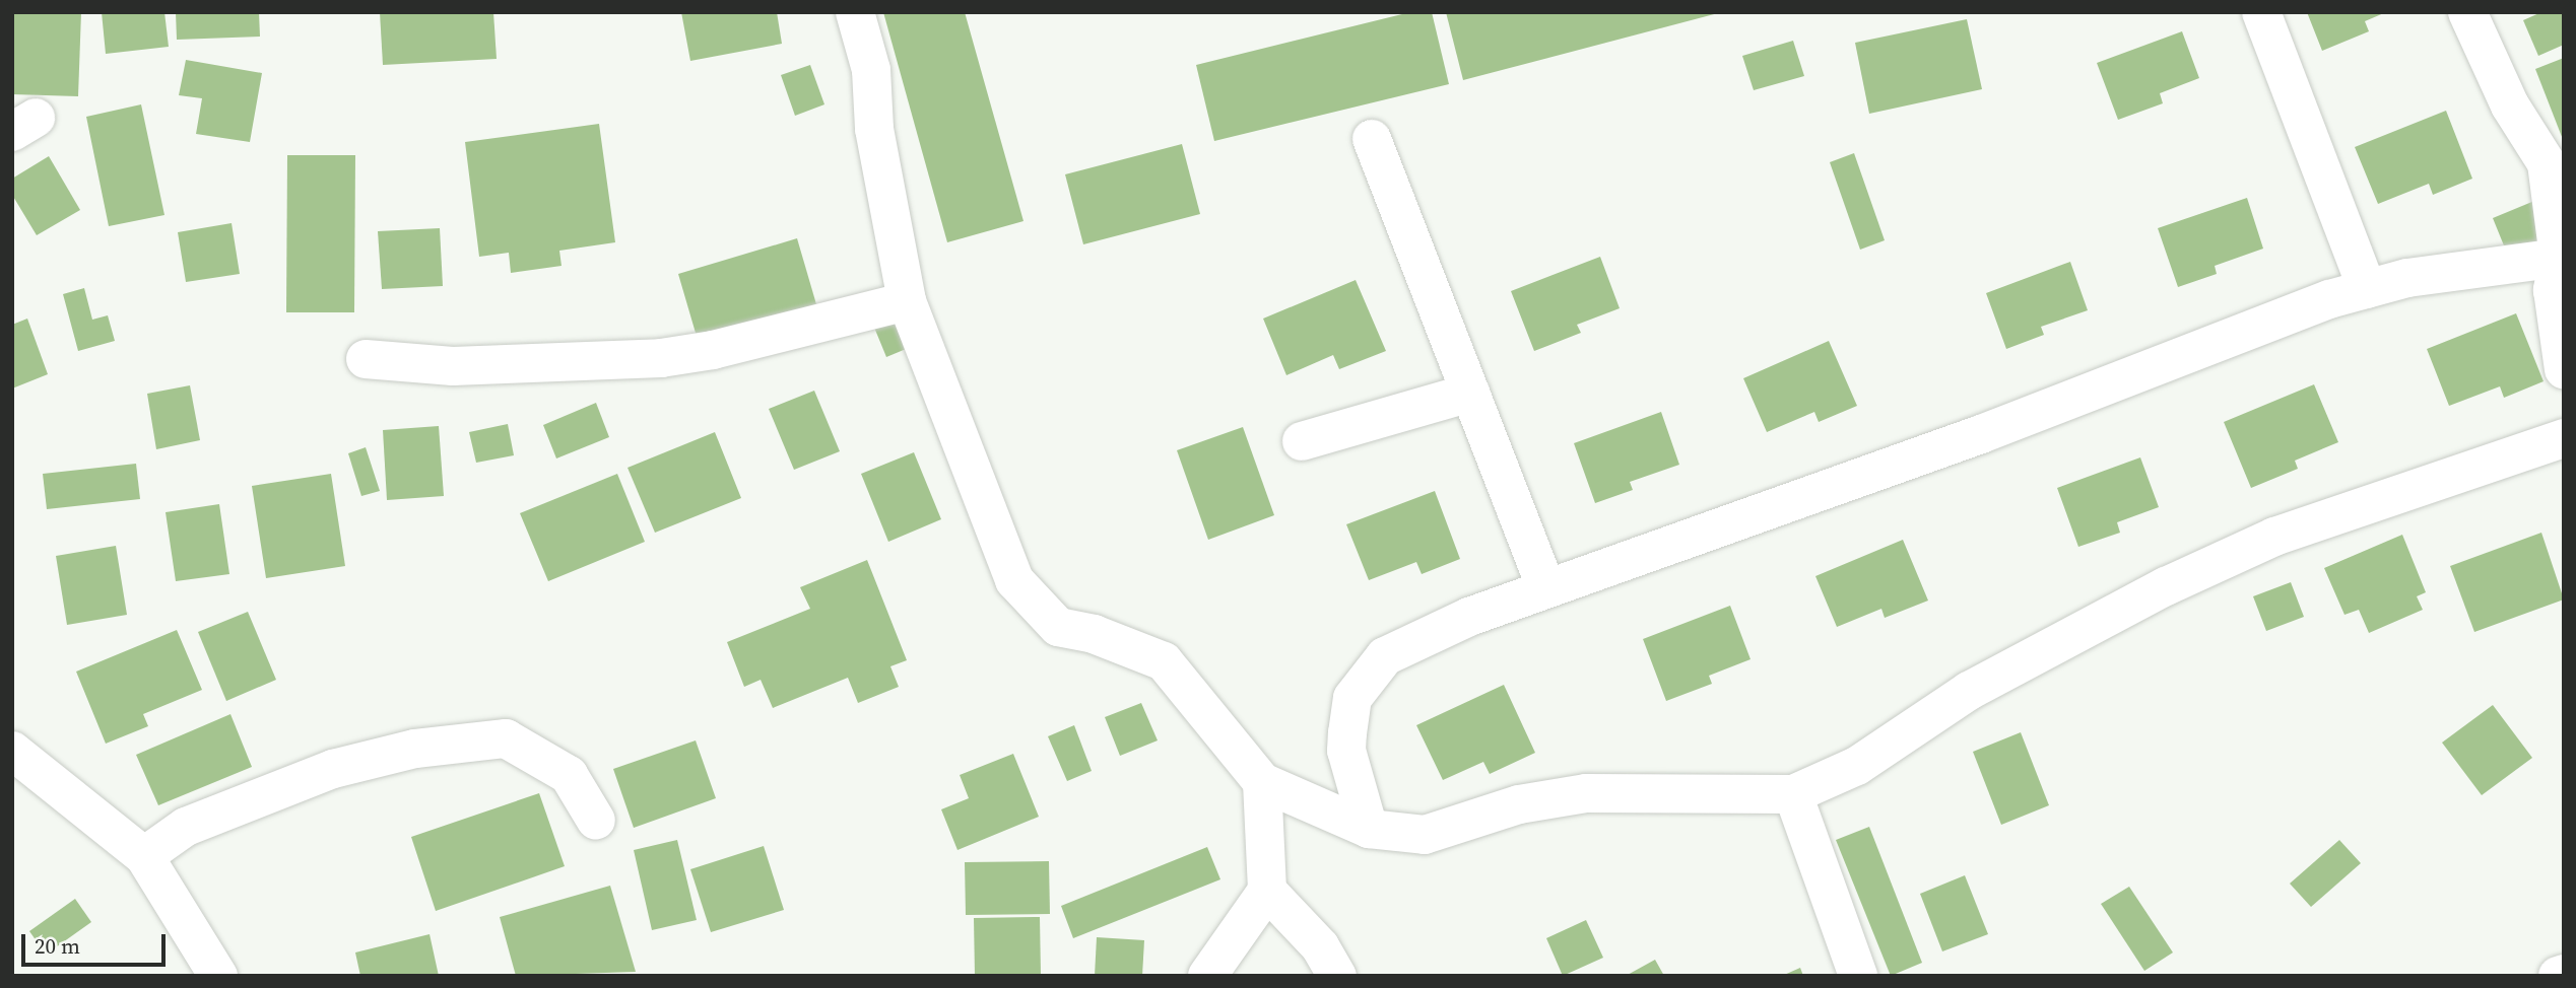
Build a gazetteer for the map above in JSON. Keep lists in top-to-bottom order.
{
  "scale_bar": "20 m"
}
